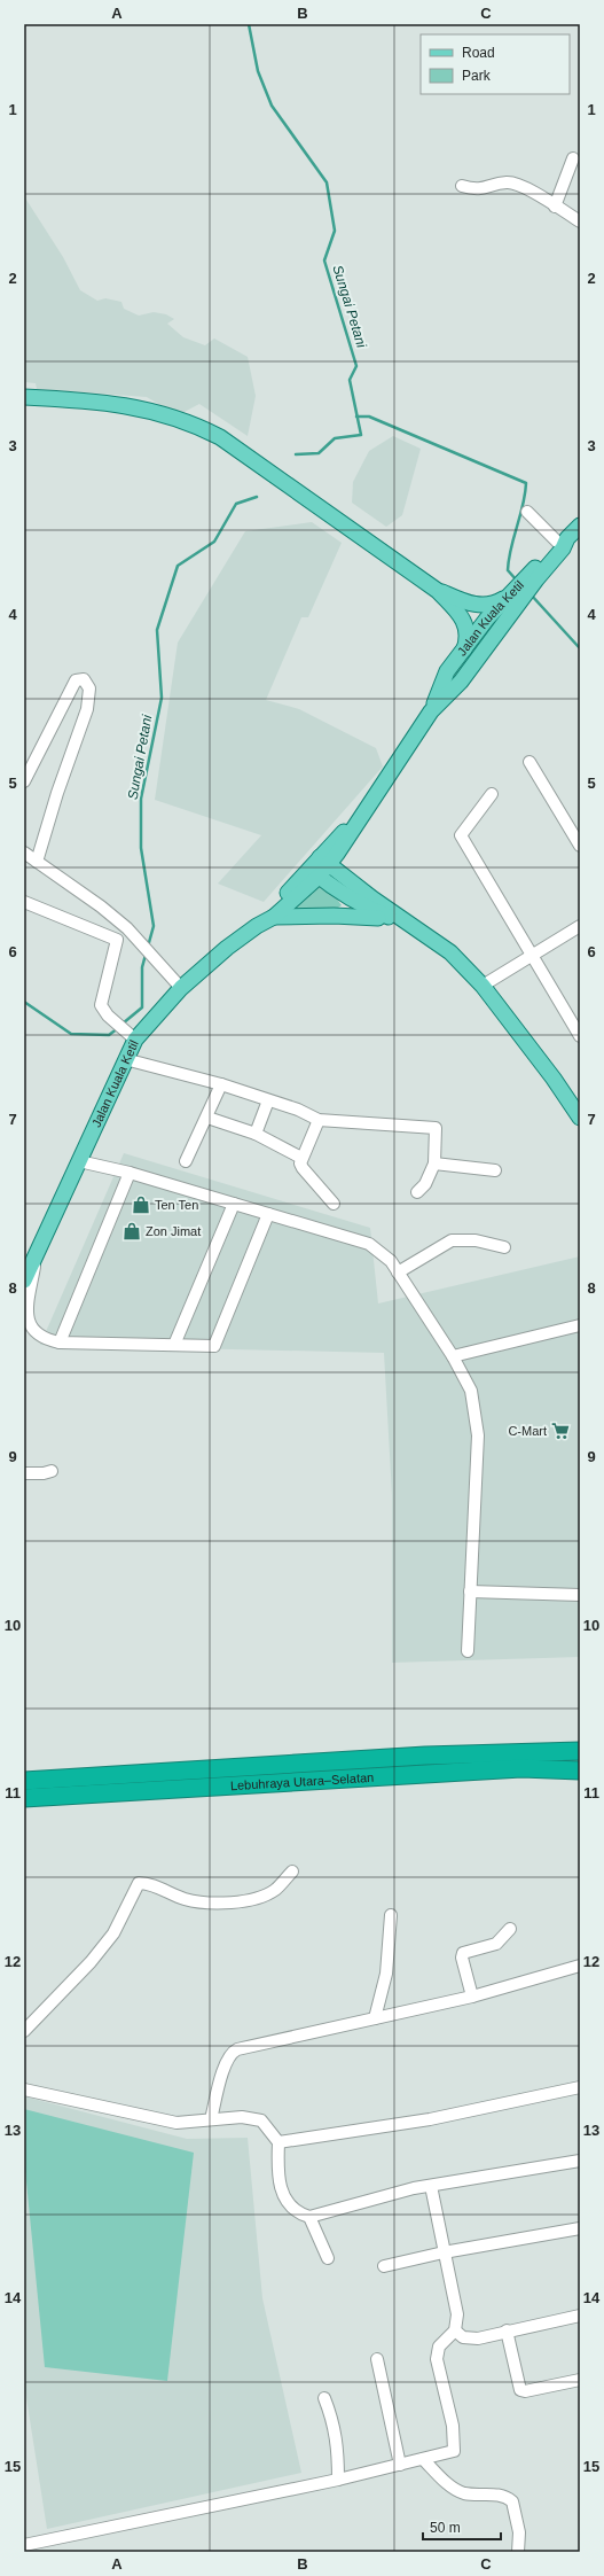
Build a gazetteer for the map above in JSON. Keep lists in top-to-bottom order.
{
  "streets": {
    "highway": ["Lebuhraya Utara–Selatan"],
    "main road": ["Jalan Kuala Ketil"]
  },
  "water": ["Sungai Petani"],
  "places": {
    "shop": ["Ten Ten", "Zon Jimat"],
    "supermarket": ["C-Mart"]
  },
  "legend": ["Road", "Park"],
  "scale_bar": "50 m",
  "grid": {
    "columns": ["A", "B", "C"],
    "rows": [
      "1",
      "2",
      "3",
      "4",
      "5",
      "6",
      "7",
      "8",
      "9",
      "10",
      "11",
      "12",
      "13",
      "14",
      "15"
    ]
  }
}
